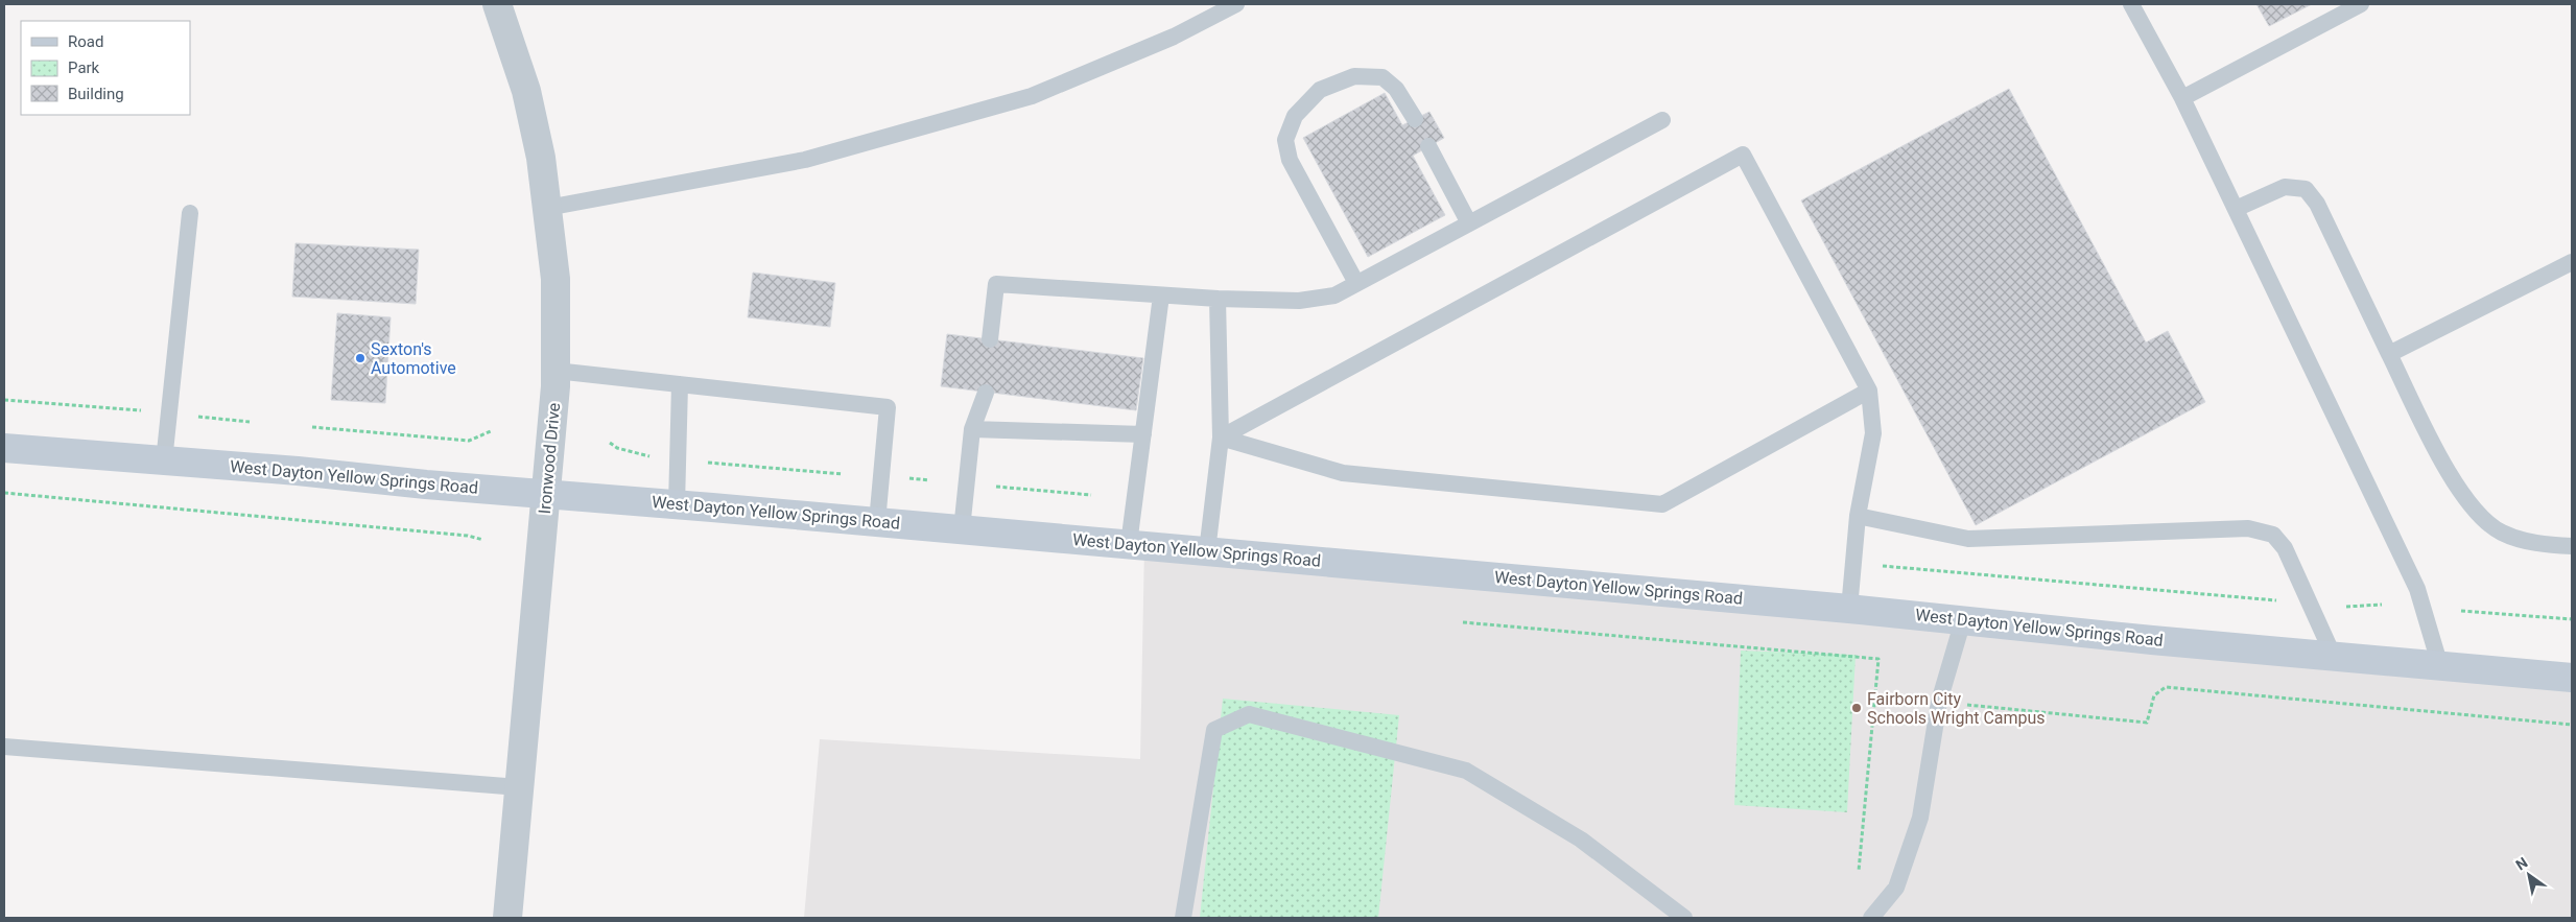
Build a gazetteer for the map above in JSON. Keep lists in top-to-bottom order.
{
  "streets": {
    "main road": ["West Dayton Yellow Springs Road"],
    "street": ["Ironwood Drive"]
  },
  "crossings": [
    ["Ironwood Drive", "West Dayton Yellow Springs Road"]
  ],
  "places": ["Sexton's Automotive", "Fairborn City Schools Wright Campus"],
  "legend": ["Road", "Park", "Building"],
  "north": "top left"
}
